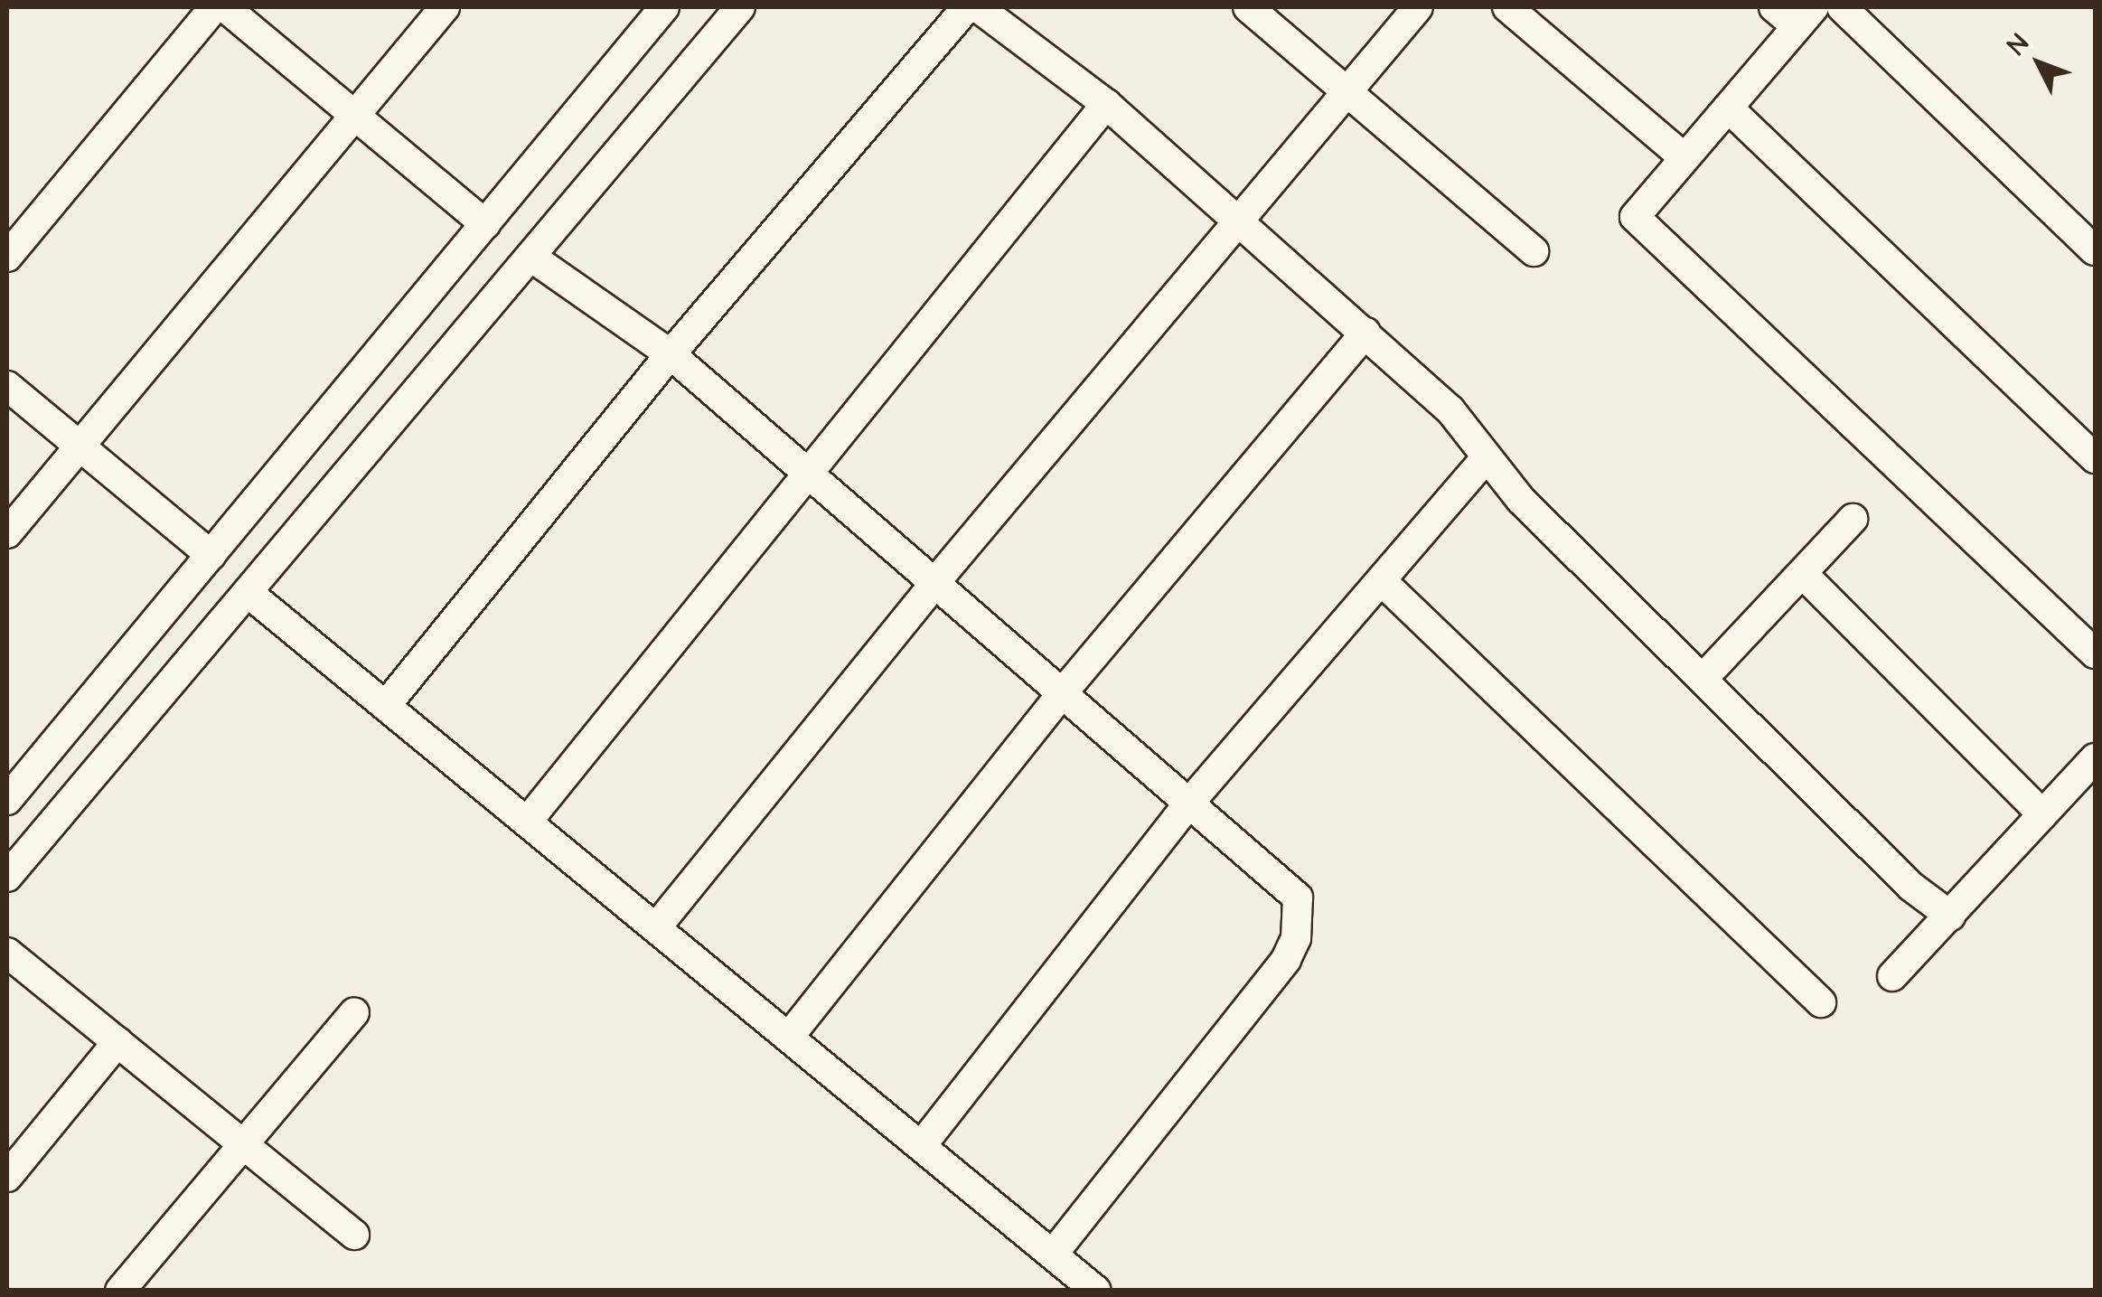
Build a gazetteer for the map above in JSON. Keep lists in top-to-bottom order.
{
  "north": "top left"
}
